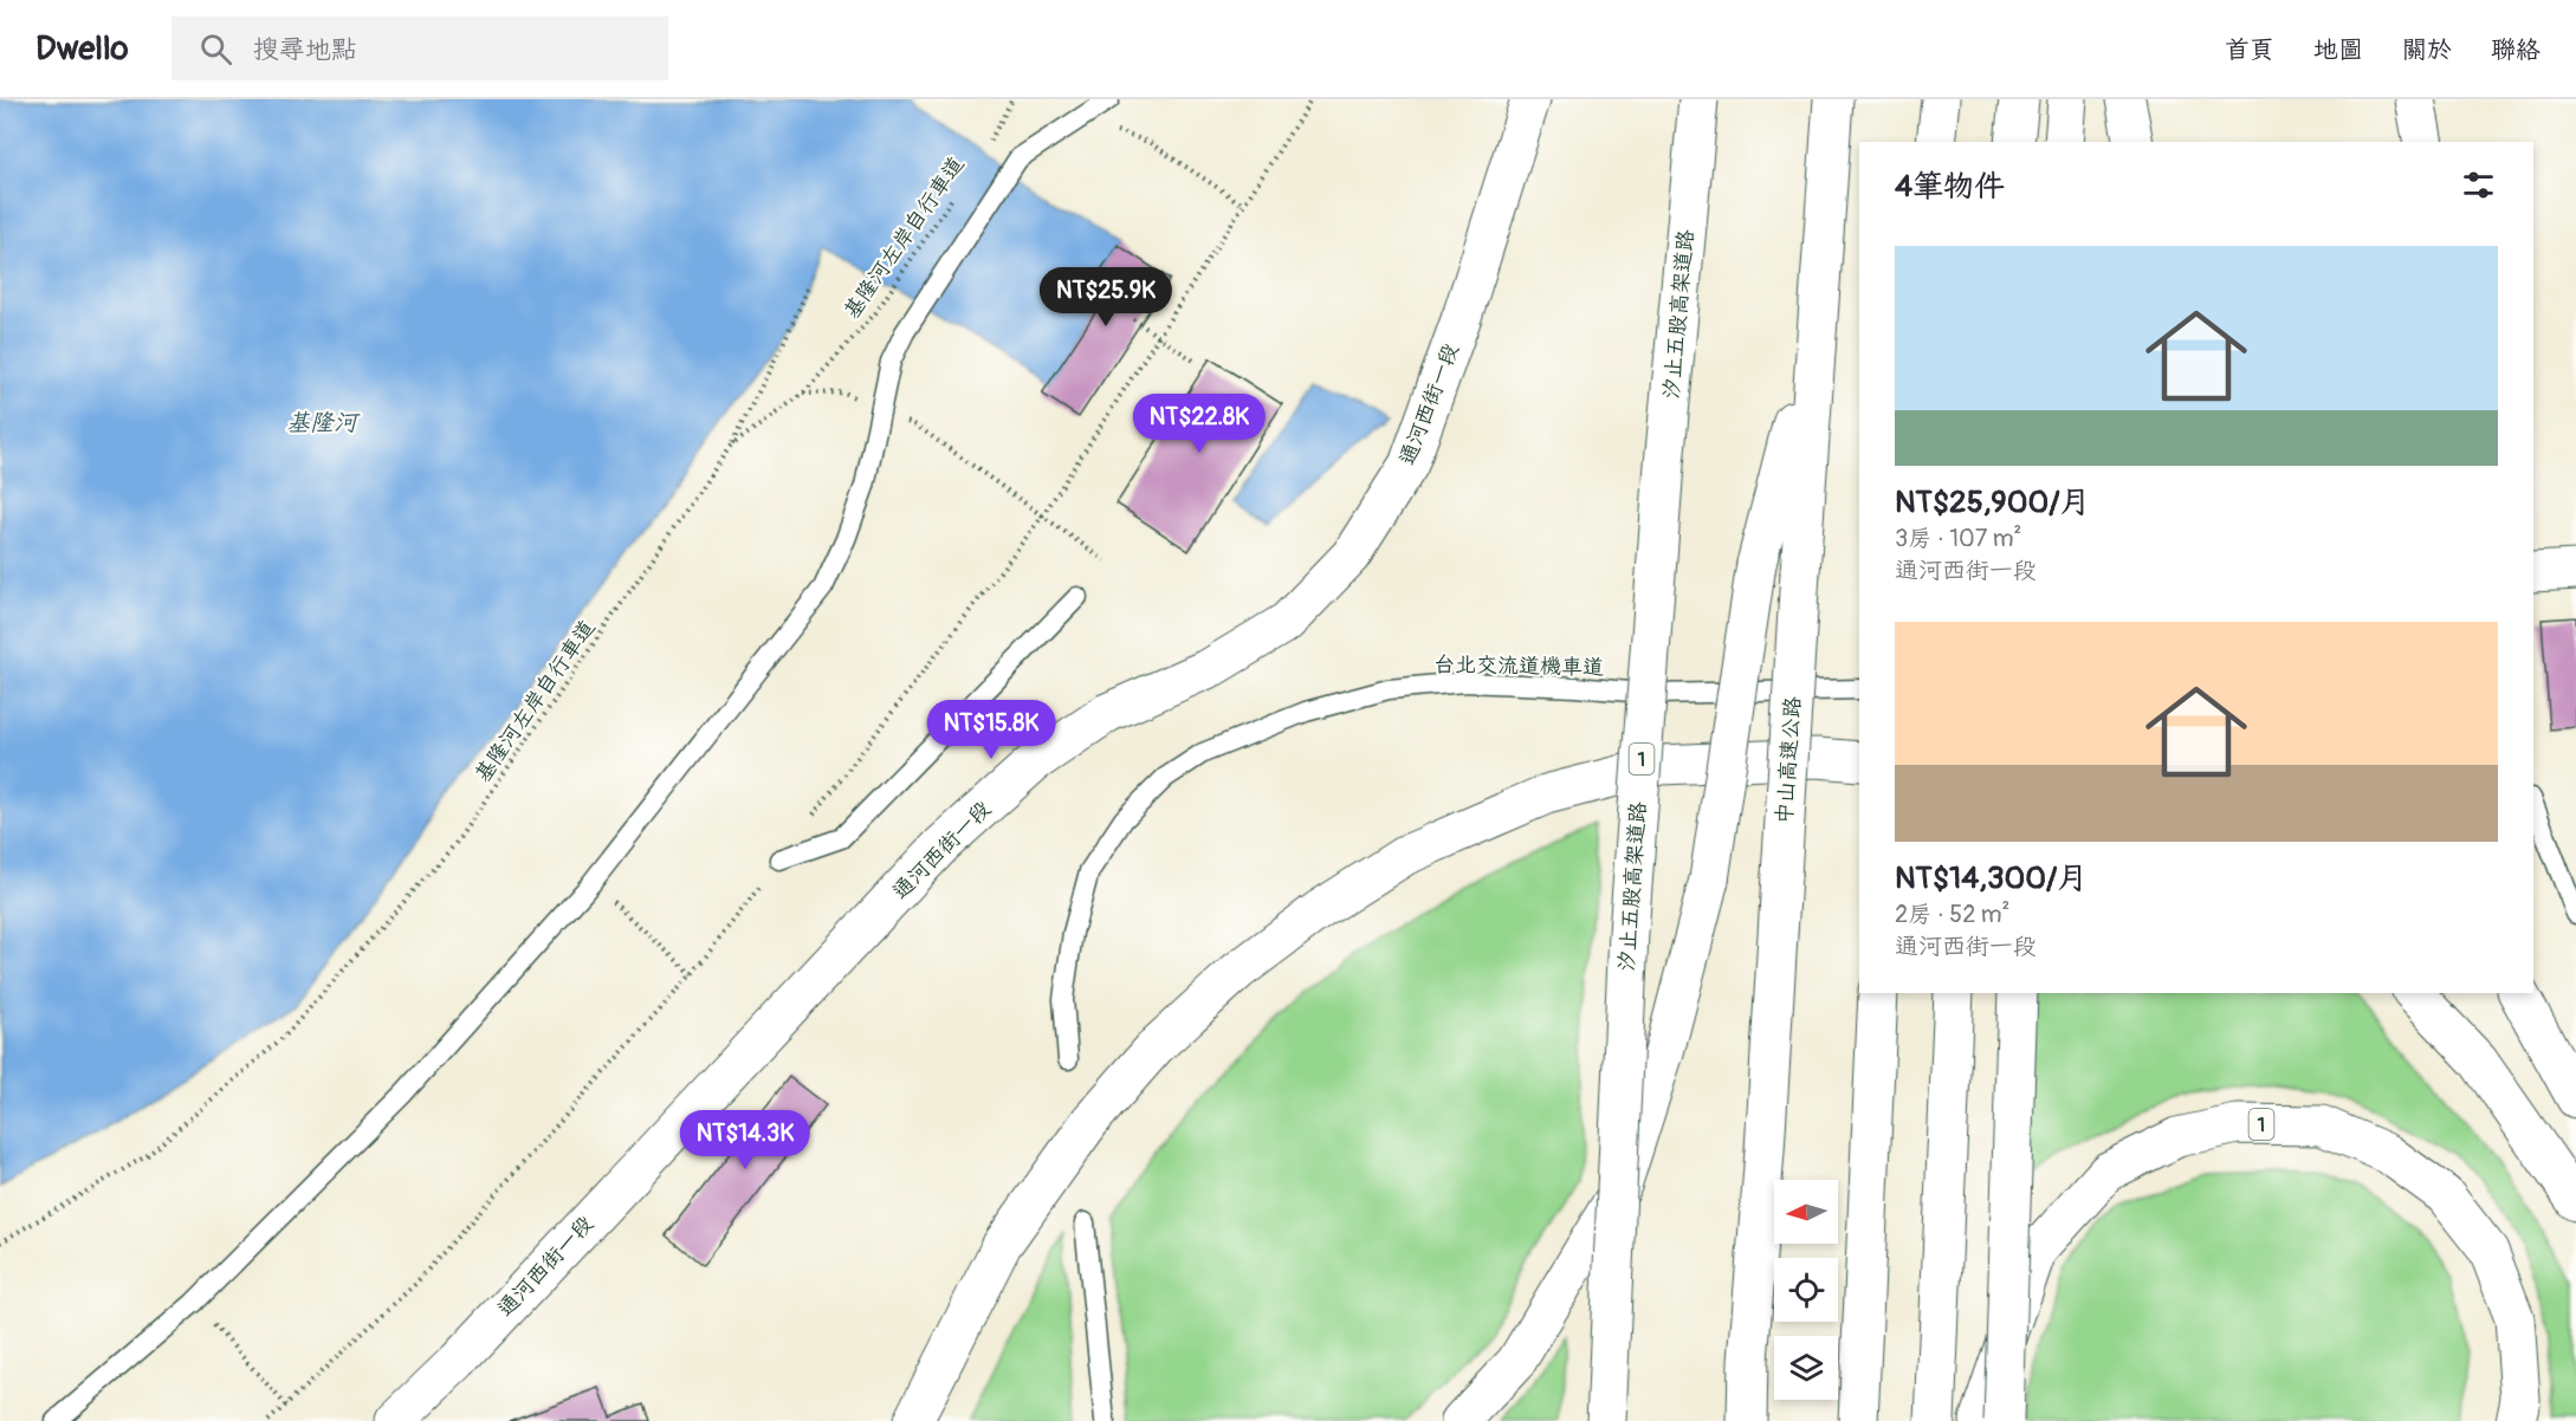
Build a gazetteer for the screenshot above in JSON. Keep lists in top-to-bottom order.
{
  "streets": {
    "main road": [
      "汐止五股高架道路",
      "通河西街一段",
      "1",
      "中山高速公路"
    ],
    "lane": ["台北交流道機車道"],
    "path": ["基隆河左岸自行車道"]
  },
  "water": ["基隆河"],
  "north": "left",
  "page": {
    "header": "Dwello",
    "search": "搜尋地點",
    "nav": [
      "首頁",
      "地圖",
      "關於",
      "聯絡"
    ],
    "heading": "4筆物件",
    "list": [
      {
        "name": "NT$25,900/月",
        "note": "3房 · 107 m² · 通河西街一段"
      },
      {
        "name": "NT$14,300/月",
        "note": "2房 · 52 m² · 通河西街一段"
      }
    ],
    "price": [
      "NT$25.9K",
      "NT$22.8K",
      "NT$15.8K",
      "NT$14.3K"
    ]
  }
}
